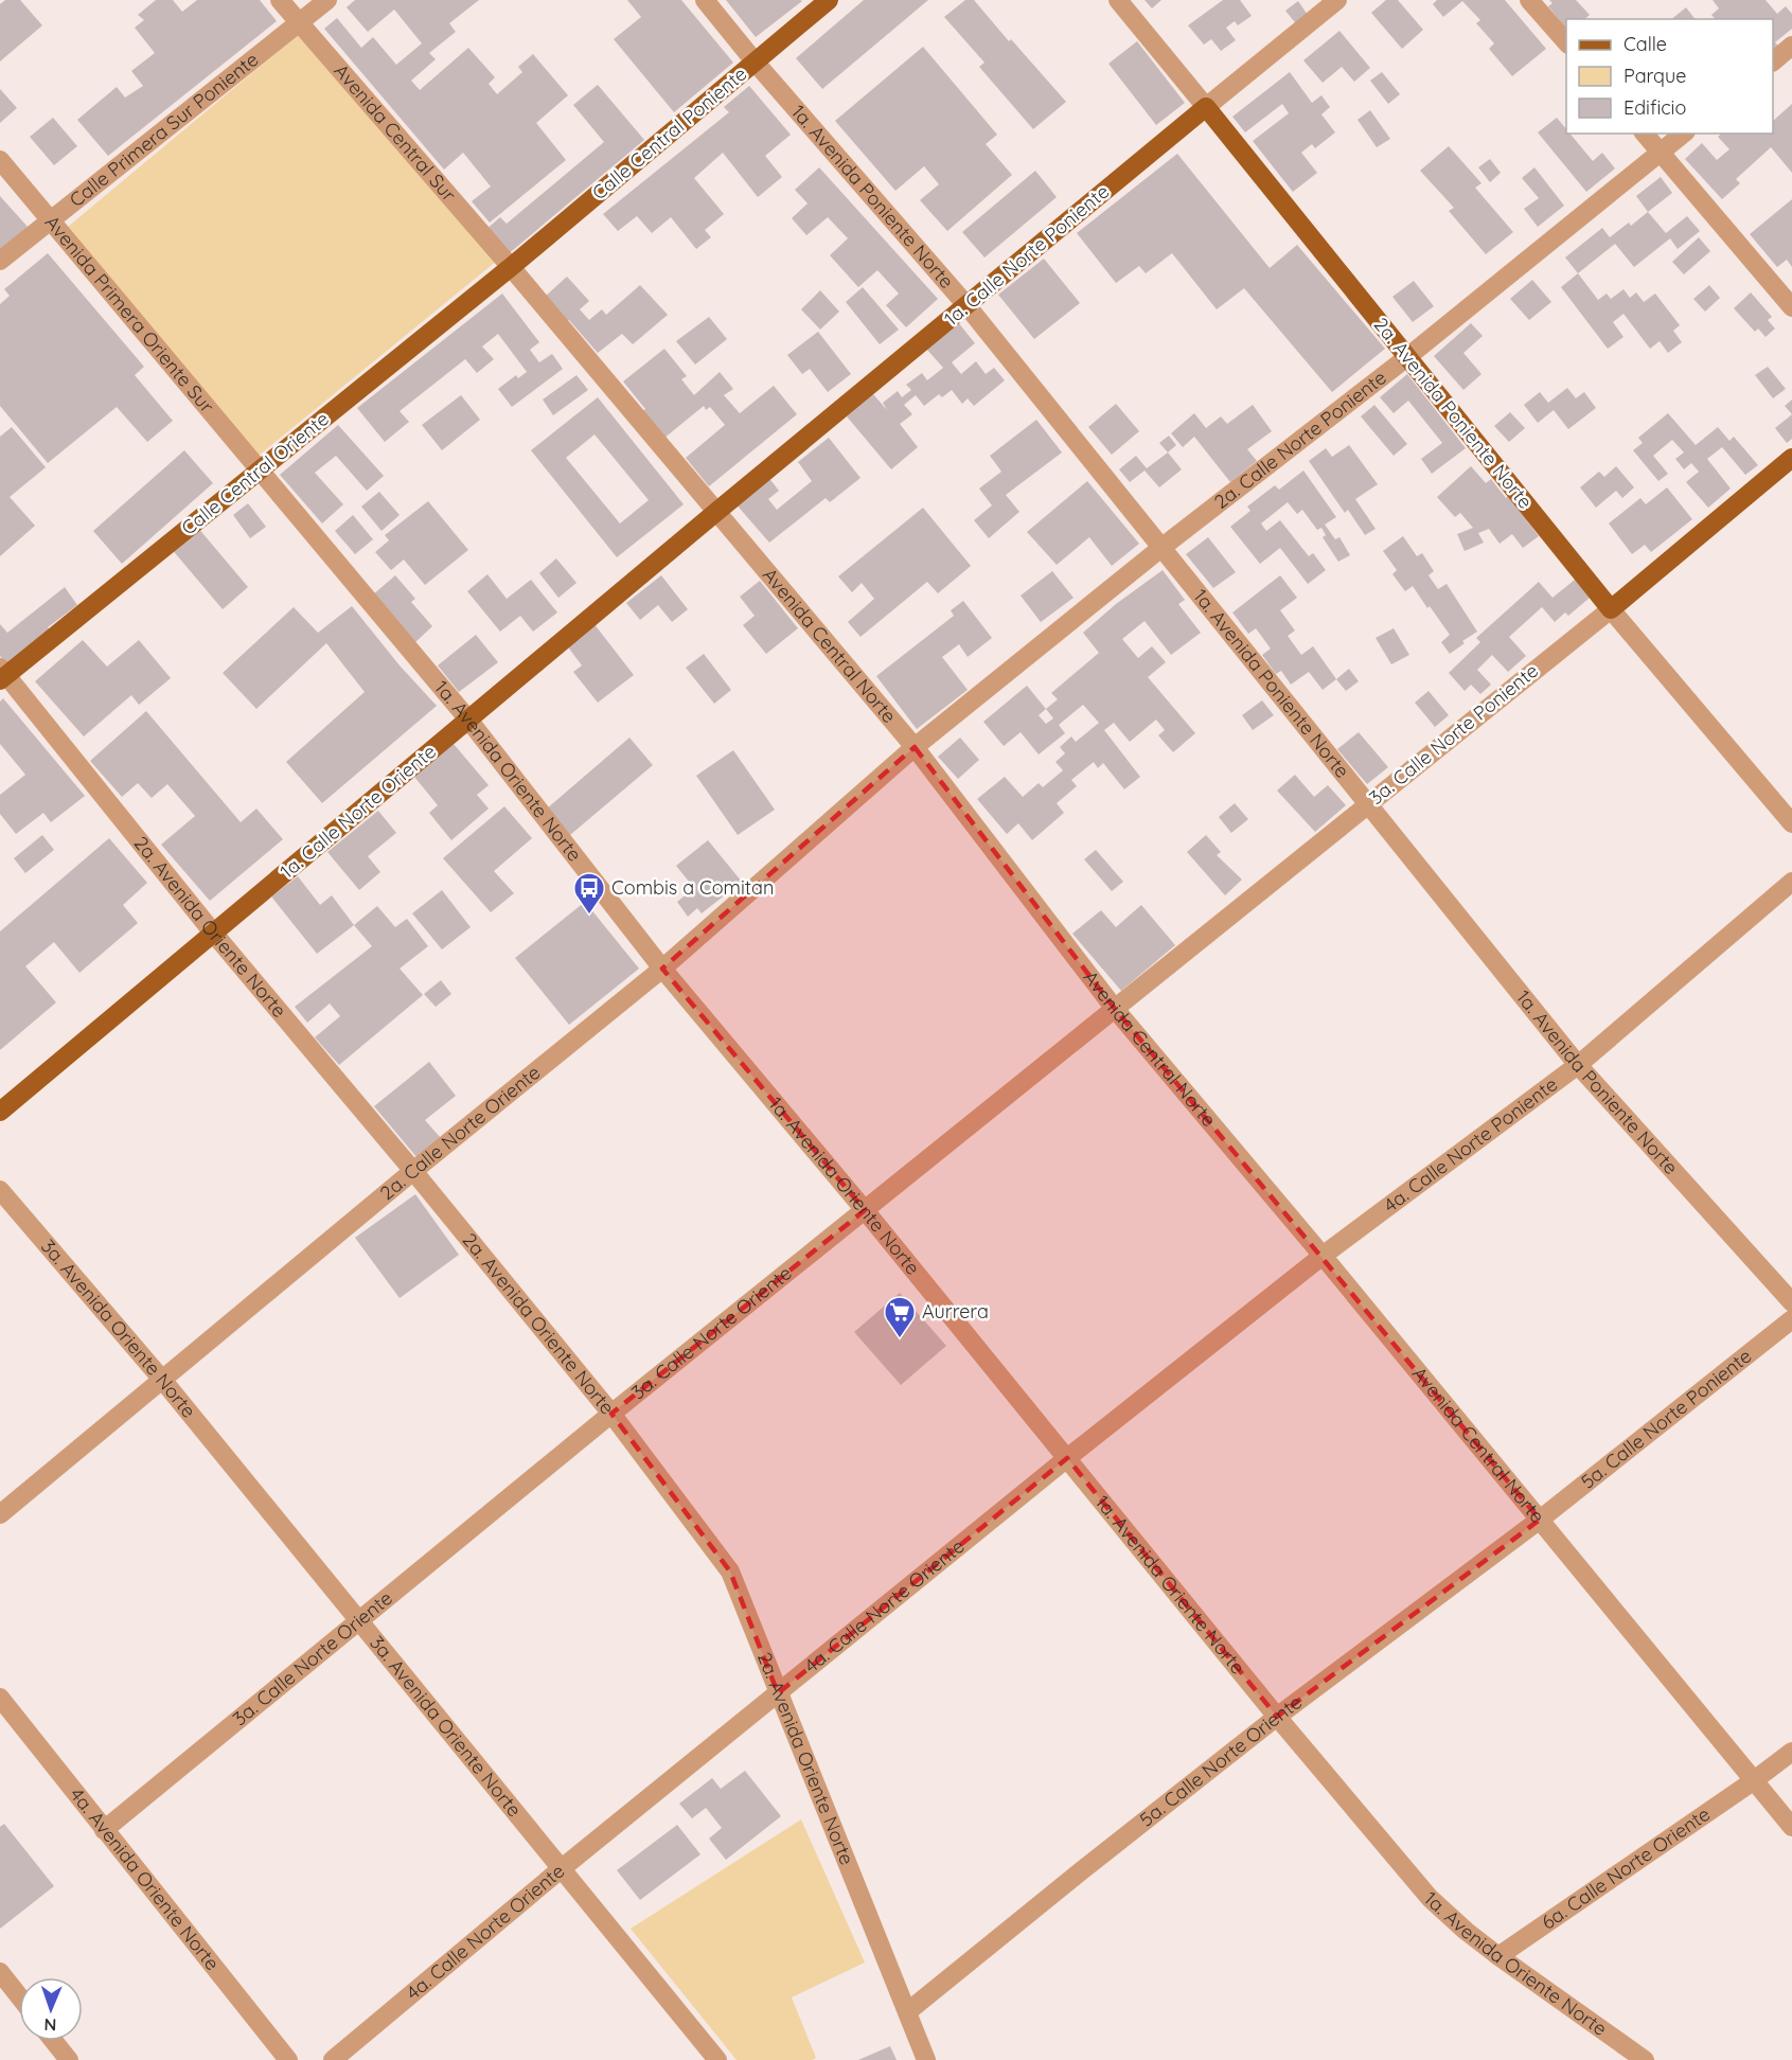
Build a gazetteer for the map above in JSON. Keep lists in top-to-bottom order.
{
  "streets": {
    "main road": [
      "Calle Central Poniente",
      "1a. Calle Norte Poniente",
      "2a. Avenida Poniente Norte",
      "Calle Central Oriente",
      "3a. Calle Norte Poniente",
      "1a. Calle Norte Oriente"
    ],
    "street": [
      "Calle Primera Sur Poniente",
      "Avenida Central Sur",
      "1a. Avenida Poniente Norte",
      "Avenida Primera Oriente Sur",
      "2a. Calle Norte Poniente",
      "Avenida Central Norte",
      "1a. Avenida Oriente Norte",
      "2a. Avenida Oriente Norte",
      "2a. Calle Norte Oriente",
      "4a. Calle Norte Poniente",
      "3a. Avenida Oriente Norte",
      "3a. Calle Norte Oriente",
      "5a. Calle Norte Poniente",
      "4a. Calle Norte Oriente",
      "5a. Calle Norte Oriente",
      "6a. Calle Norte Oriente",
      "4a. Avenida Oriente Norte"
    ]
  },
  "crossings": [
    ["Calle Primera Sur Poniente", "Avenida Central Sur"],
    ["Calle Primera Sur Poniente", "Avenida Primera Oriente Sur"],
    ["Avenida Central Sur", "Calle Central Poniente"],
    ["Avenida Central Sur", "Calle Central Oriente"],
    ["Avenida Central Sur", "Avenida Central Norte"],
    ["Calle Central Poniente", "1a. Avenida Poniente Norte"],
    ["Calle Central Poniente", "Calle Central Oriente"],
    ["Calle Central Poniente", "Avenida Central Norte"],
    ["1a. Avenida Poniente Norte", "1a. Calle Norte Poniente"],
    ["1a. Avenida Poniente Norte", "2a. Calle Norte Poniente"],
    ["1a. Avenida Poniente Norte", "3a. Calle Norte Poniente"],
    ["1a. Avenida Poniente Norte", "4a. Calle Norte Poniente"],
    ["1a. Calle Norte Poniente", "2a. Avenida Poniente Norte"],
    ["1a. Calle Norte Poniente", "Avenida Central Norte"],
    ["1a. Calle Norte Poniente", "1a. Calle Norte Oriente"],
    ["Avenida Primera Oriente Sur", "Calle Central Oriente"],
    ["Avenida Primera Oriente Sur", "1a. Avenida Oriente Norte"],
    ["2a. Avenida Poniente Norte", "2a. Calle Norte Poniente"],
    ["2a. Avenida Poniente Norte", "3a. Calle Norte Poniente"],
    ["2a. Calle Norte Poniente", "Avenida Central Norte"],
    ["2a. Calle Norte Poniente", "2a. Calle Norte Oriente"],
    ["Calle Central Oriente", "Avenida Central Norte"],
    ["Calle Central Oriente", "1a. Avenida Oriente Norte"],
    ["Calle Central Oriente", "2a. Avenida Oriente Norte"],
    ["Avenida Central Norte", "3a. Calle Norte Poniente"],
    ["Avenida Central Norte", "1a. Calle Norte Oriente"],
    ["Avenida Central Norte", "2a. Calle Norte Oriente"],
    ["Avenida Central Norte", "4a. Calle Norte Poniente"],
    ["Avenida Central Norte", "3a. Calle Norte Oriente"],
    ["Avenida Central Norte", "5a. Calle Norte Poniente"],
    ["Avenida Central Norte", "4a. Calle Norte Oriente"],
    ["Avenida Central Norte", "5a. Calle Norte Oriente"],
    ["Avenida Central Norte", "6a. Calle Norte Oriente"],
    ["3a. Calle Norte Poniente", "3a. Calle Norte Oriente"],
    ["1a. Avenida Oriente Norte", "1a. Calle Norte Oriente"],
    ["1a. Avenida Oriente Norte", "2a. Calle Norte Oriente"],
    ["1a. Avenida Oriente Norte", "3a. Calle Norte Oriente"],
    ["1a. Avenida Oriente Norte", "4a. Calle Norte Oriente"],
    ["1a. Avenida Oriente Norte", "5a. Calle Norte Oriente"],
    ["1a. Avenida Oriente Norte", "6a. Calle Norte Oriente"],
    ["1a. Calle Norte Oriente", "2a. Avenida Oriente Norte"],
    ["2a. Avenida Oriente Norte", "2a. Calle Norte Oriente"],
    ["2a. Avenida Oriente Norte", "3a. Calle Norte Oriente"],
    ["2a. Avenida Oriente Norte", "4a. Calle Norte Oriente"],
    ["2a. Avenida Oriente Norte", "5a. Calle Norte Oriente"],
    ["2a. Calle Norte Oriente", "3a. Avenida Oriente Norte"],
    ["4a. Calle Norte Poniente", "4a. Calle Norte Oriente"],
    ["3a. Avenida Oriente Norte", "3a. Calle Norte Oriente"],
    ["3a. Avenida Oriente Norte", "4a. Calle Norte Oriente"],
    ["3a. Calle Norte Oriente", "4a. Avenida Oriente Norte"],
    ["5a. Calle Norte Poniente", "5a. Calle Norte Oriente"]
  ],
  "places": {
    "bus stop": ["Combis a Comitan"],
    "supermarket": ["Aurrera"]
  },
  "legend": ["Calle", "Parque", "Edificio"],
  "north": "bottom"
}
